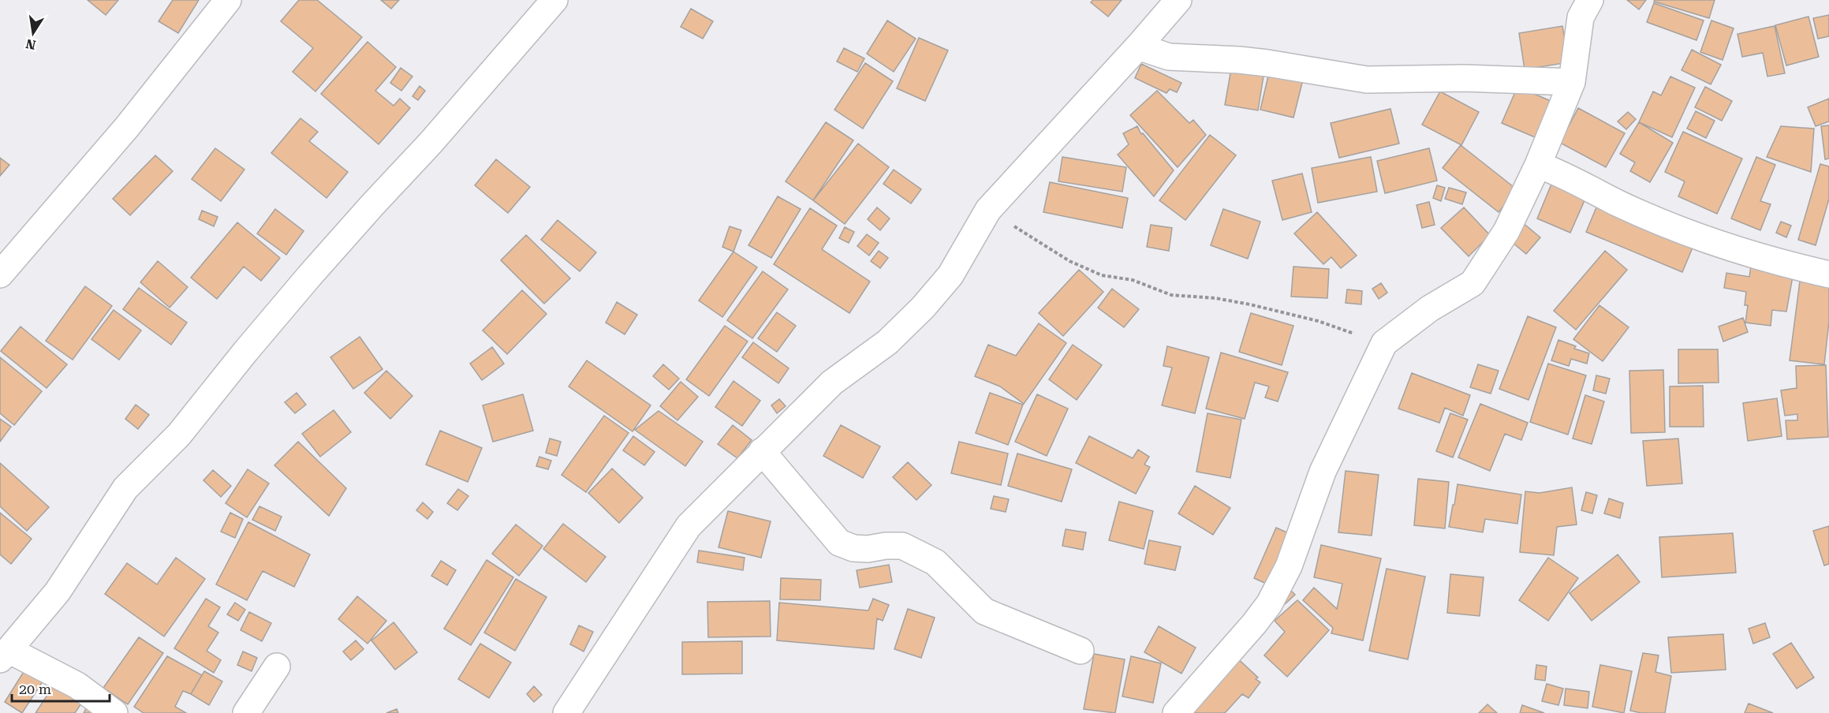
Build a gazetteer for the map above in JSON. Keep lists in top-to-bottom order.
{
  "scale_bar": "20 m",
  "north": "bottom"
}
